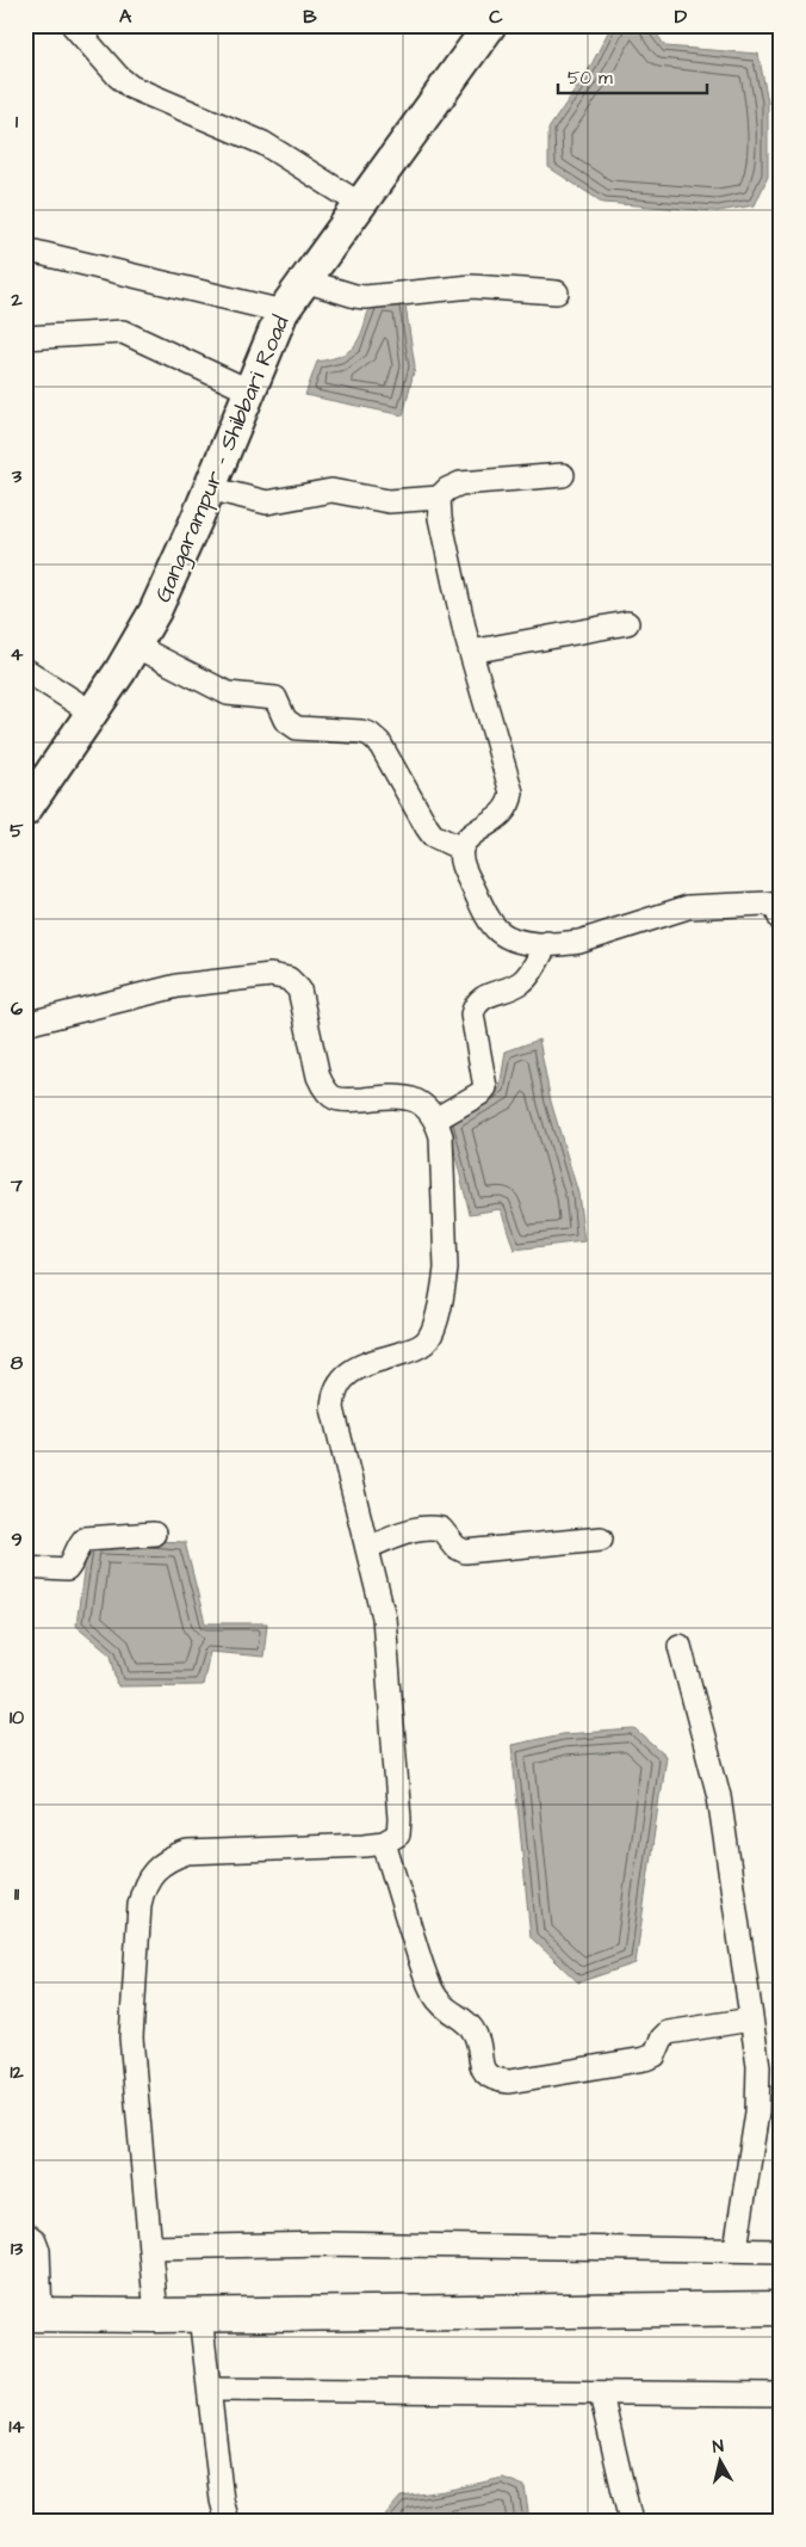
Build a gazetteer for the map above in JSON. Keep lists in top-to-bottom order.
{
  "streets": {
    "main road": ["Gangarampur - Shibbari Road"]
  },
  "scale_bar": "50 m",
  "north": "top",
  "grid": {
    "columns": [
      "A",
      "B",
      "C",
      "D"
    ],
    "rows": [
      "1",
      "2",
      "3",
      "4",
      "5",
      "6",
      "7",
      "8",
      "9",
      "10",
      "11",
      "12",
      "13",
      "14"
    ]
  }
}
